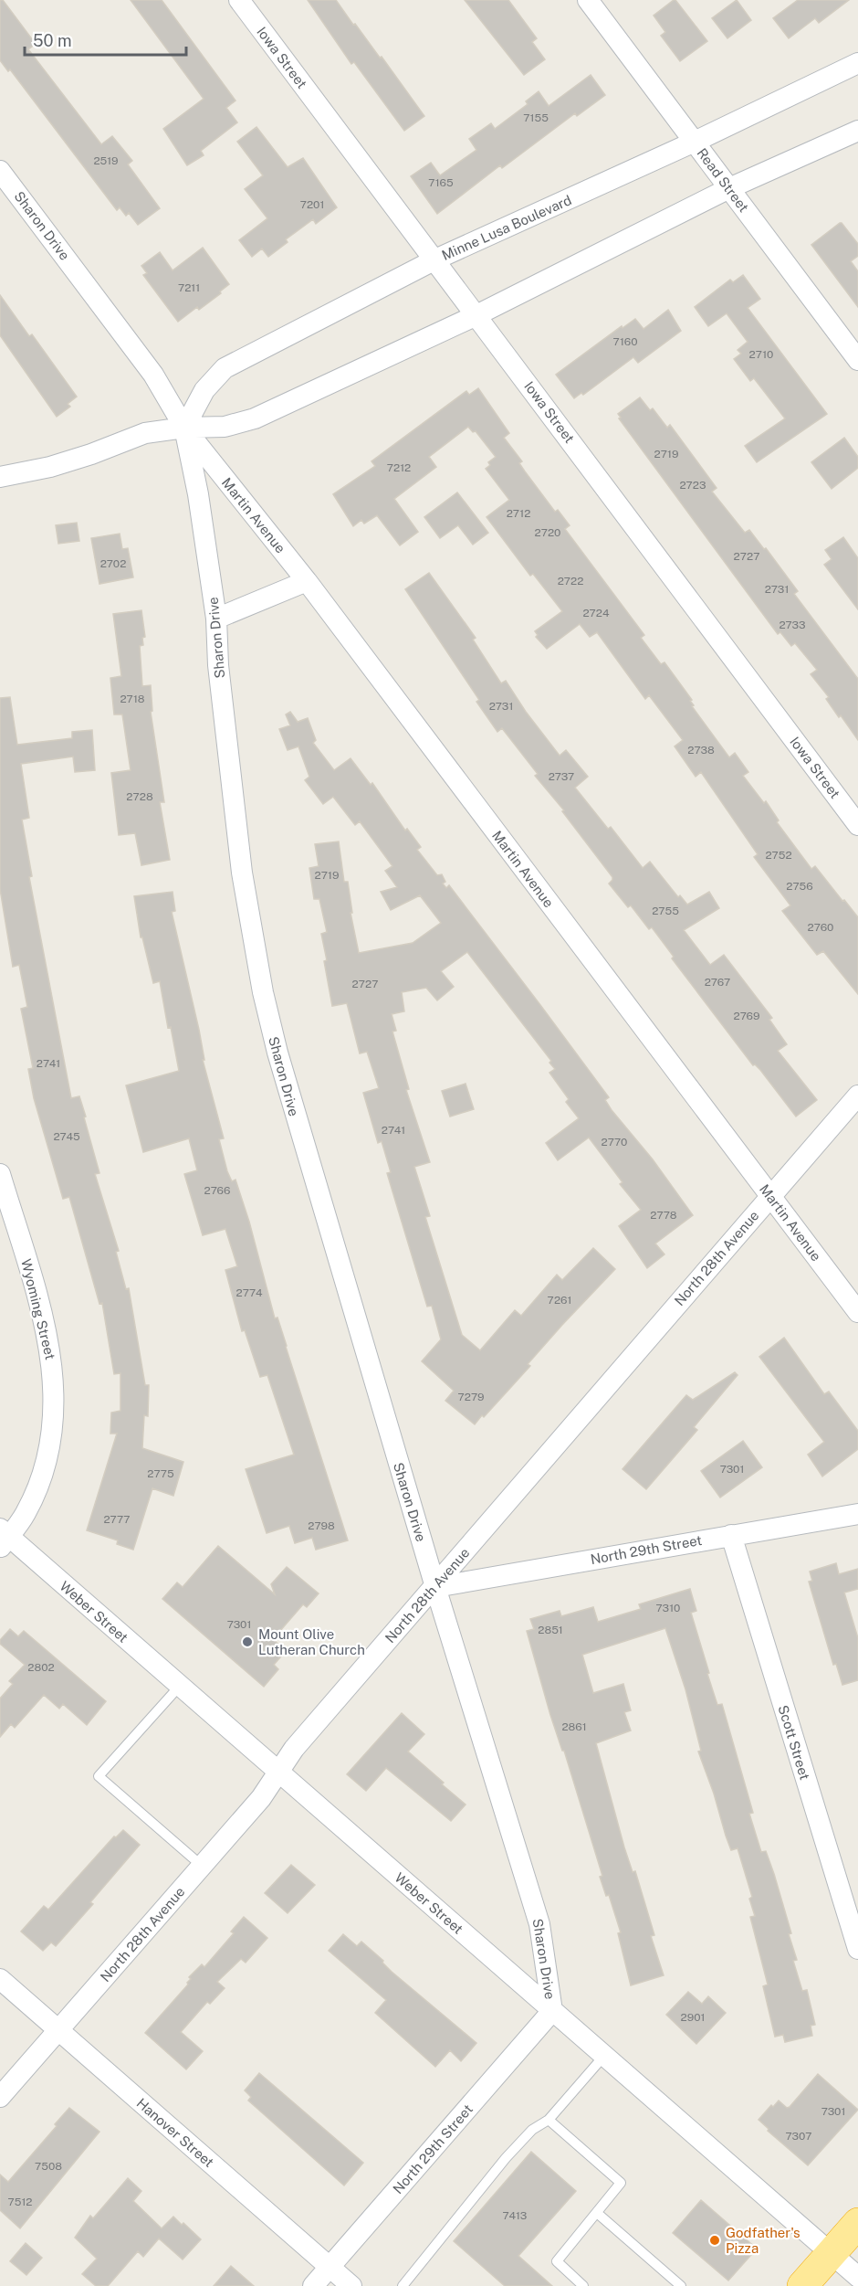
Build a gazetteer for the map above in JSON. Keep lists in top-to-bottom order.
{
  "streets": {
    "street": [
      "Iowa Street",
      "Read Street",
      "Sharon Drive",
      "Minne Lusa Boulevard",
      "Martin Avenue",
      "North 28th Avenue",
      "Wyoming Street",
      "North 29th Street",
      "Weber Street",
      "Scott Street",
      "Hanover Street"
    ]
  },
  "crossings": [
    ["Iowa Street", "Minne Lusa Boulevard"],
    ["Read Street", "Minne Lusa Boulevard"],
    ["Sharon Drive", "Minne Lusa Boulevard"],
    ["Sharon Drive", "Martin Avenue"],
    ["Sharon Drive", "North 28th Avenue"],
    ["Sharon Drive", "North 29th Street"],
    ["Sharon Drive", "Weber Street"],
    ["Minne Lusa Boulevard", "Martin Avenue"],
    ["Martin Avenue", "North 28th Avenue"],
    ["North 28th Avenue", "North 29th Street"],
    ["North 28th Avenue", "Weber Street"],
    ["North 28th Avenue", "Hanover Street"],
    ["Wyoming Street", "Weber Street"],
    ["North 29th Street", "Weber Street"],
    ["North 29th Street", "Scott Street"],
    ["North 29th Street", "Hanover Street"]
  ],
  "places": ["Mount Olive Lutheran Church", "Godfather's Pizza"],
  "house_numbers": [
    "7155",
    "2519",
    "7165",
    "7201",
    "7211",
    "7160",
    "2710",
    "2719",
    "7212",
    "2723",
    "2712",
    "2720",
    "2727",
    "2702",
    "2722",
    "2731",
    "2724",
    "2733",
    "2718",
    "2731",
    "2738",
    "2737",
    "2728",
    "2752",
    "2719",
    "2756",
    "2755",
    "2760",
    "2767",
    "2727",
    "2769",
    "2741",
    "2741",
    "2745",
    "2770",
    "2766",
    "2778",
    "2774",
    "7261",
    "7279",
    "7301",
    "2775",
    "2777",
    "2798",
    "7310",
    "7301",
    "2851",
    "2802",
    "2861",
    "2901",
    "7301",
    "7307",
    "7508",
    "7512",
    "7413"
  ],
  "scale_bar": "50 m"
}
